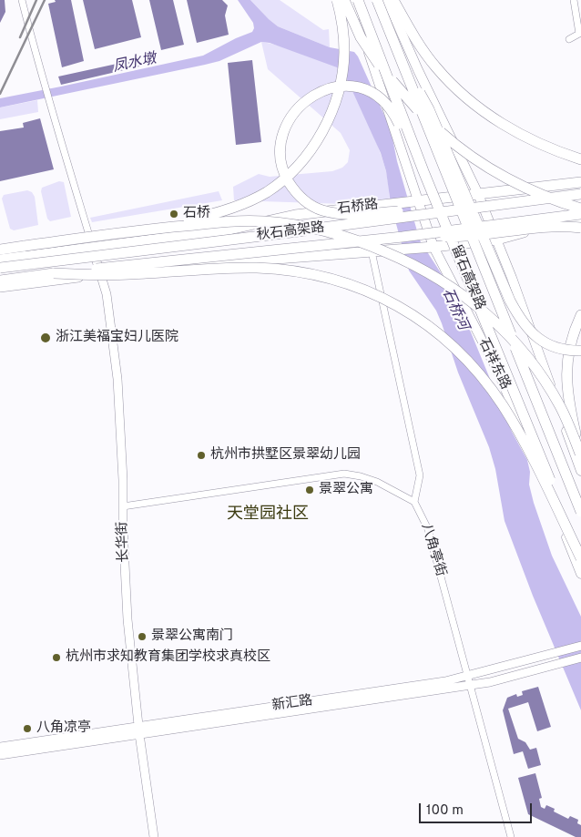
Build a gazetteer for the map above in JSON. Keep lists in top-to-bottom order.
{
  "streets": {
    "main road": [
      "石桥路",
      "秋石高架路",
      "留石高架路",
      "石祥东路"
    ],
    "street": ["长华街", "八角亭街", "新汇路"]
  },
  "crossings": [
    ["石桥路", "石祥东路"],
    ["石桥路", "长华街"],
    ["长华街", "新汇路"],
    ["八角亭街", "新汇路"]
  ],
  "districts": ["天堂园社区"],
  "water": ["凤水墩", "石桥河"],
  "places": [
    "石桥",
    "浙江美福宝妇儿医院",
    "杭州市拱墅区景翠幼儿园",
    "景翠公寓",
    "景翠公寓南门",
    "杭州市求知教育集团学校求真校区",
    "八角凉亭"
  ],
  "scale_bar": "100 m"
}
